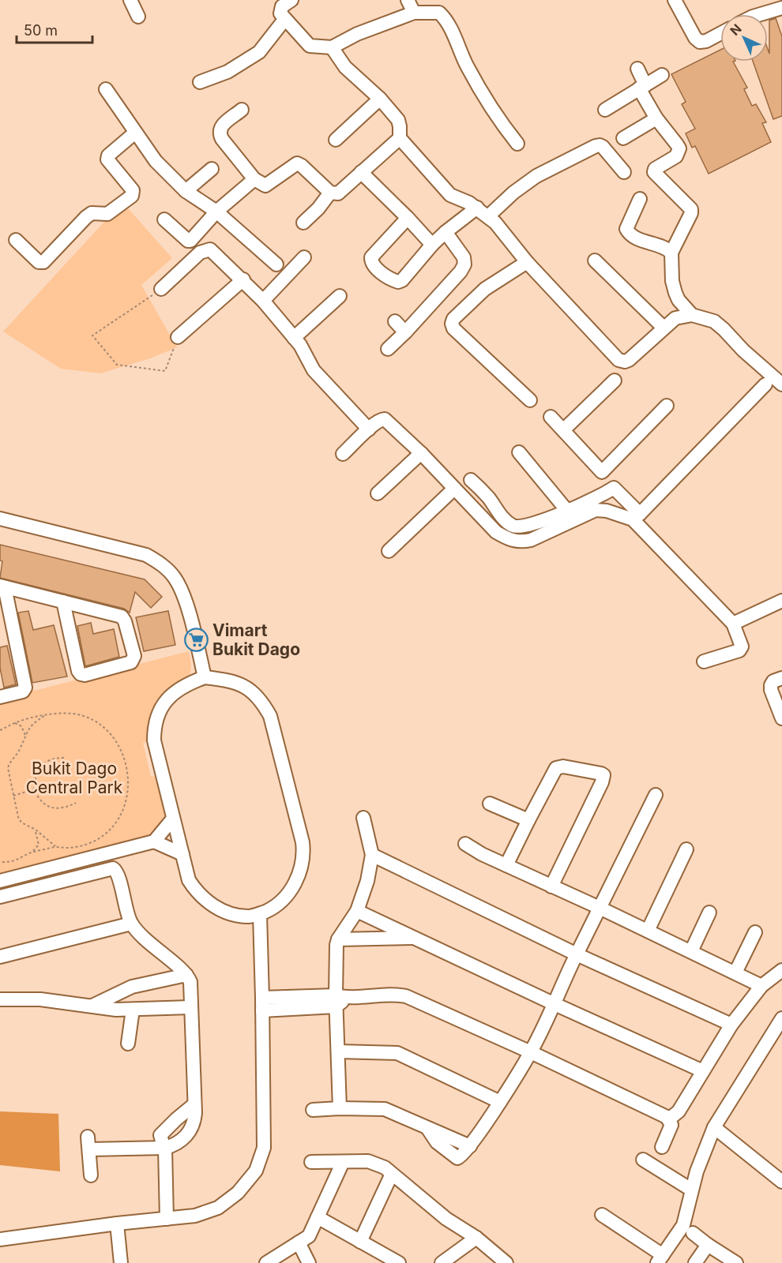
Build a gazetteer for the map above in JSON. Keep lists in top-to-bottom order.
{
  "parks": ["Bukit Dago Central Park"],
  "places": {
    "supermarket": ["Vimart Bukit Dago"]
  },
  "scale_bar": "50 m",
  "north": "top left"
}
